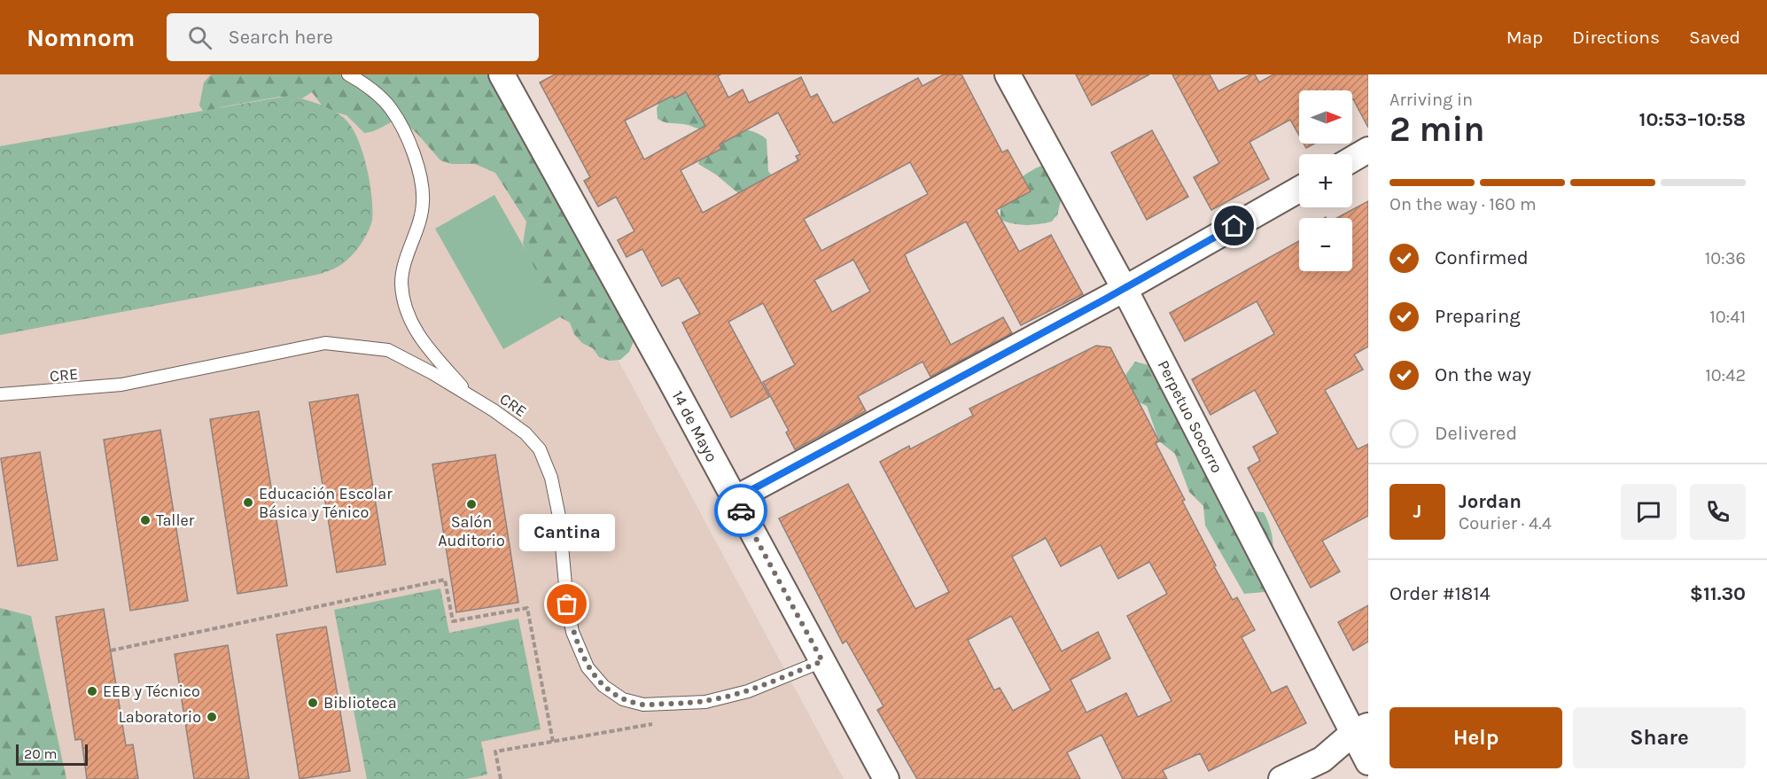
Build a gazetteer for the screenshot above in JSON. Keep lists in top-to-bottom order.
{
  "streets": {
    "street": ["Perpetuo Socorro", "14 de Mayo"],
    "lane": ["CRE"]
  },
  "crossings": [
    ["CRE", "14 de Mayo"]
  ],
  "places": [
    "Educación Escolar Básica y Ténico",
    "Salón Auditorio",
    "Taller",
    "Cantina",
    "EEB y Técnico",
    "Biblioteca",
    "Laboratorio"
  ],
  "scale_bar": "20 m",
  "north": "right",
  "page": {
    "header": "Nomnom",
    "search": "Search here",
    "nav": ["Map", "Directions", "Saved"],
    "heading": ["2 min", "Arriving in", "10:53–10:58"],
    "panel": [
      "Jordan",
      "Courier · 4.4",
      "Order #1814",
      "$11.30"
    ],
    "map_buttons": ["+", "−"],
    "bar": "On the way · 160 m",
    "list": [
      ["Confirmed", "10:36"],
      ["Preparing", "10:41"],
      ["On the way", "10:42"],
      "Delivered"
    ],
    "round": "J",
    "bubble": "Cantina",
    "buttons": ["Help", "Share"],
    "scale": "20 m"
  }
}
